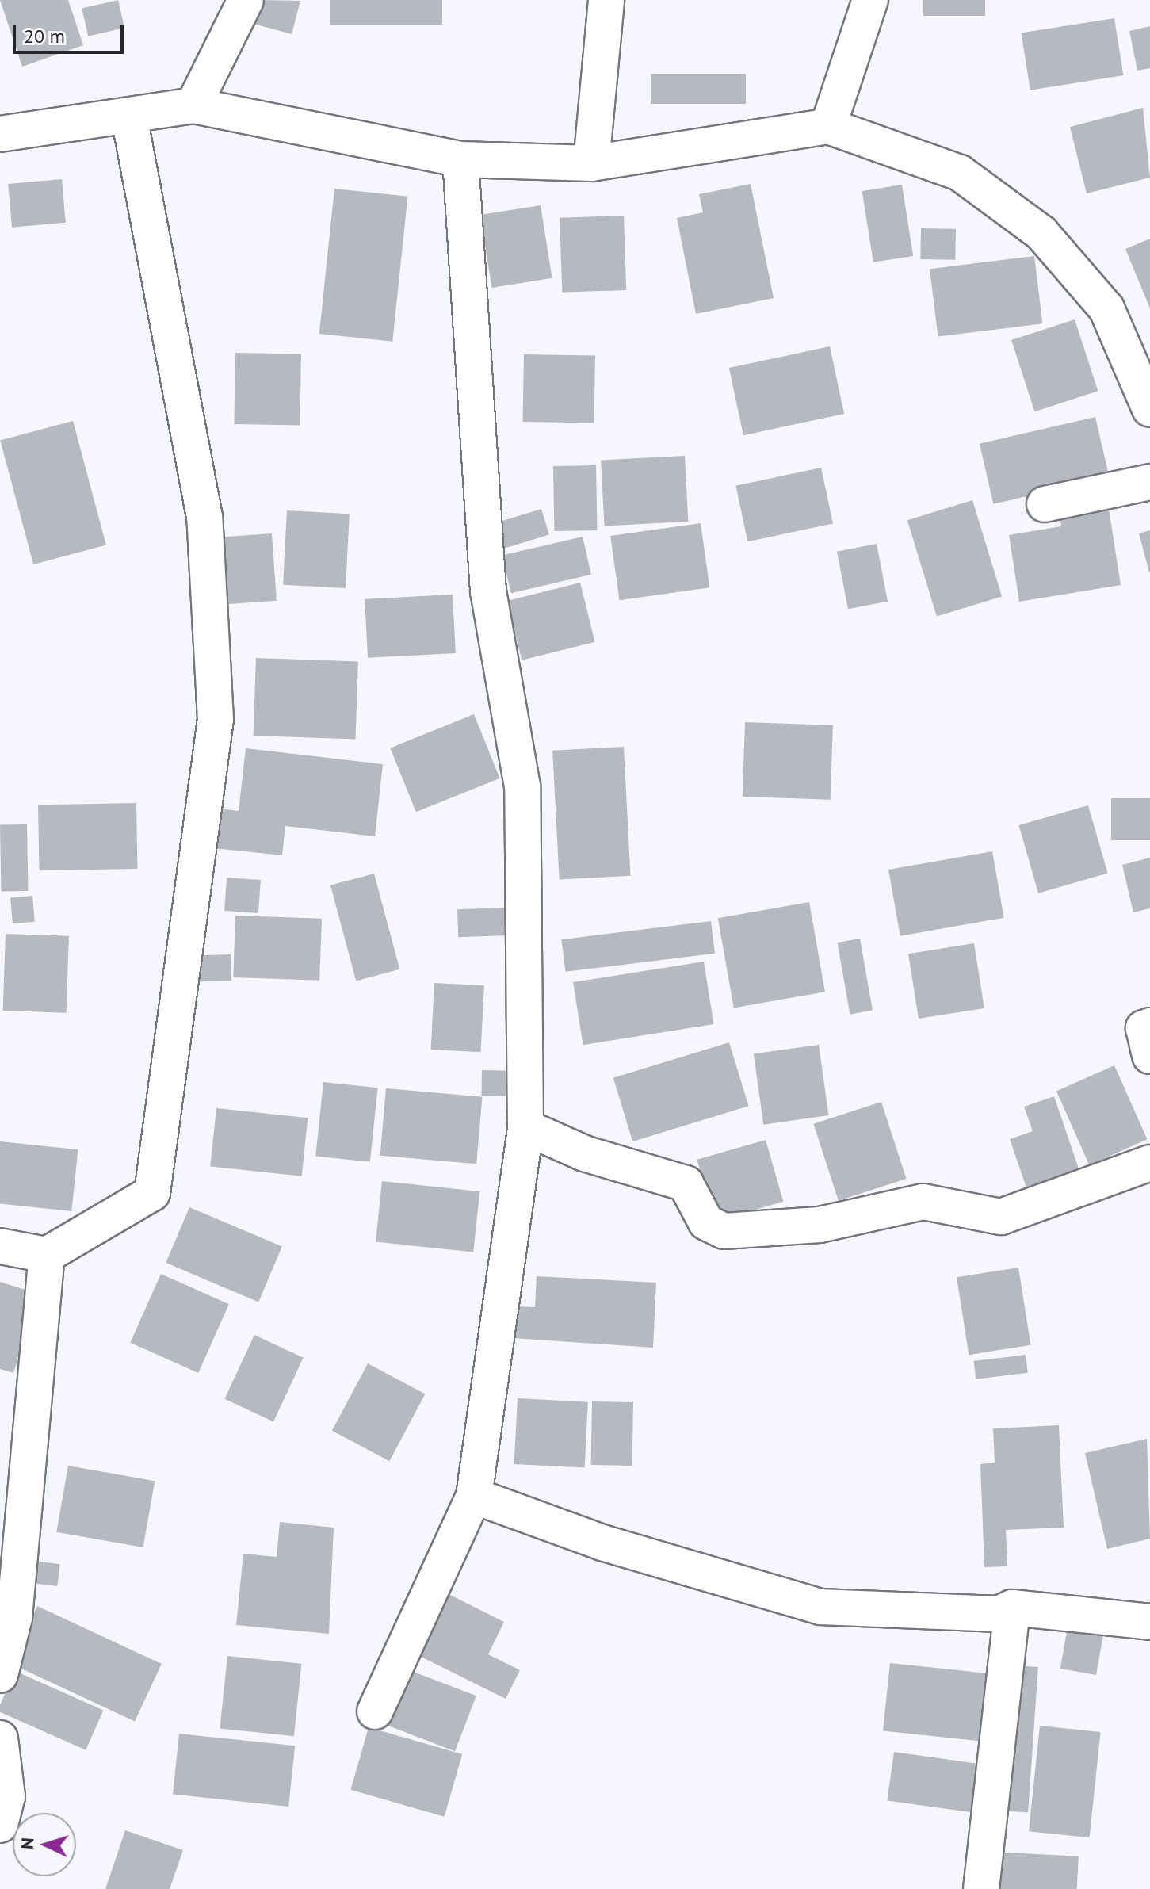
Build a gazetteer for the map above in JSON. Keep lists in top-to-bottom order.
{
  "scale_bar": "20 m",
  "north": "left"
}
